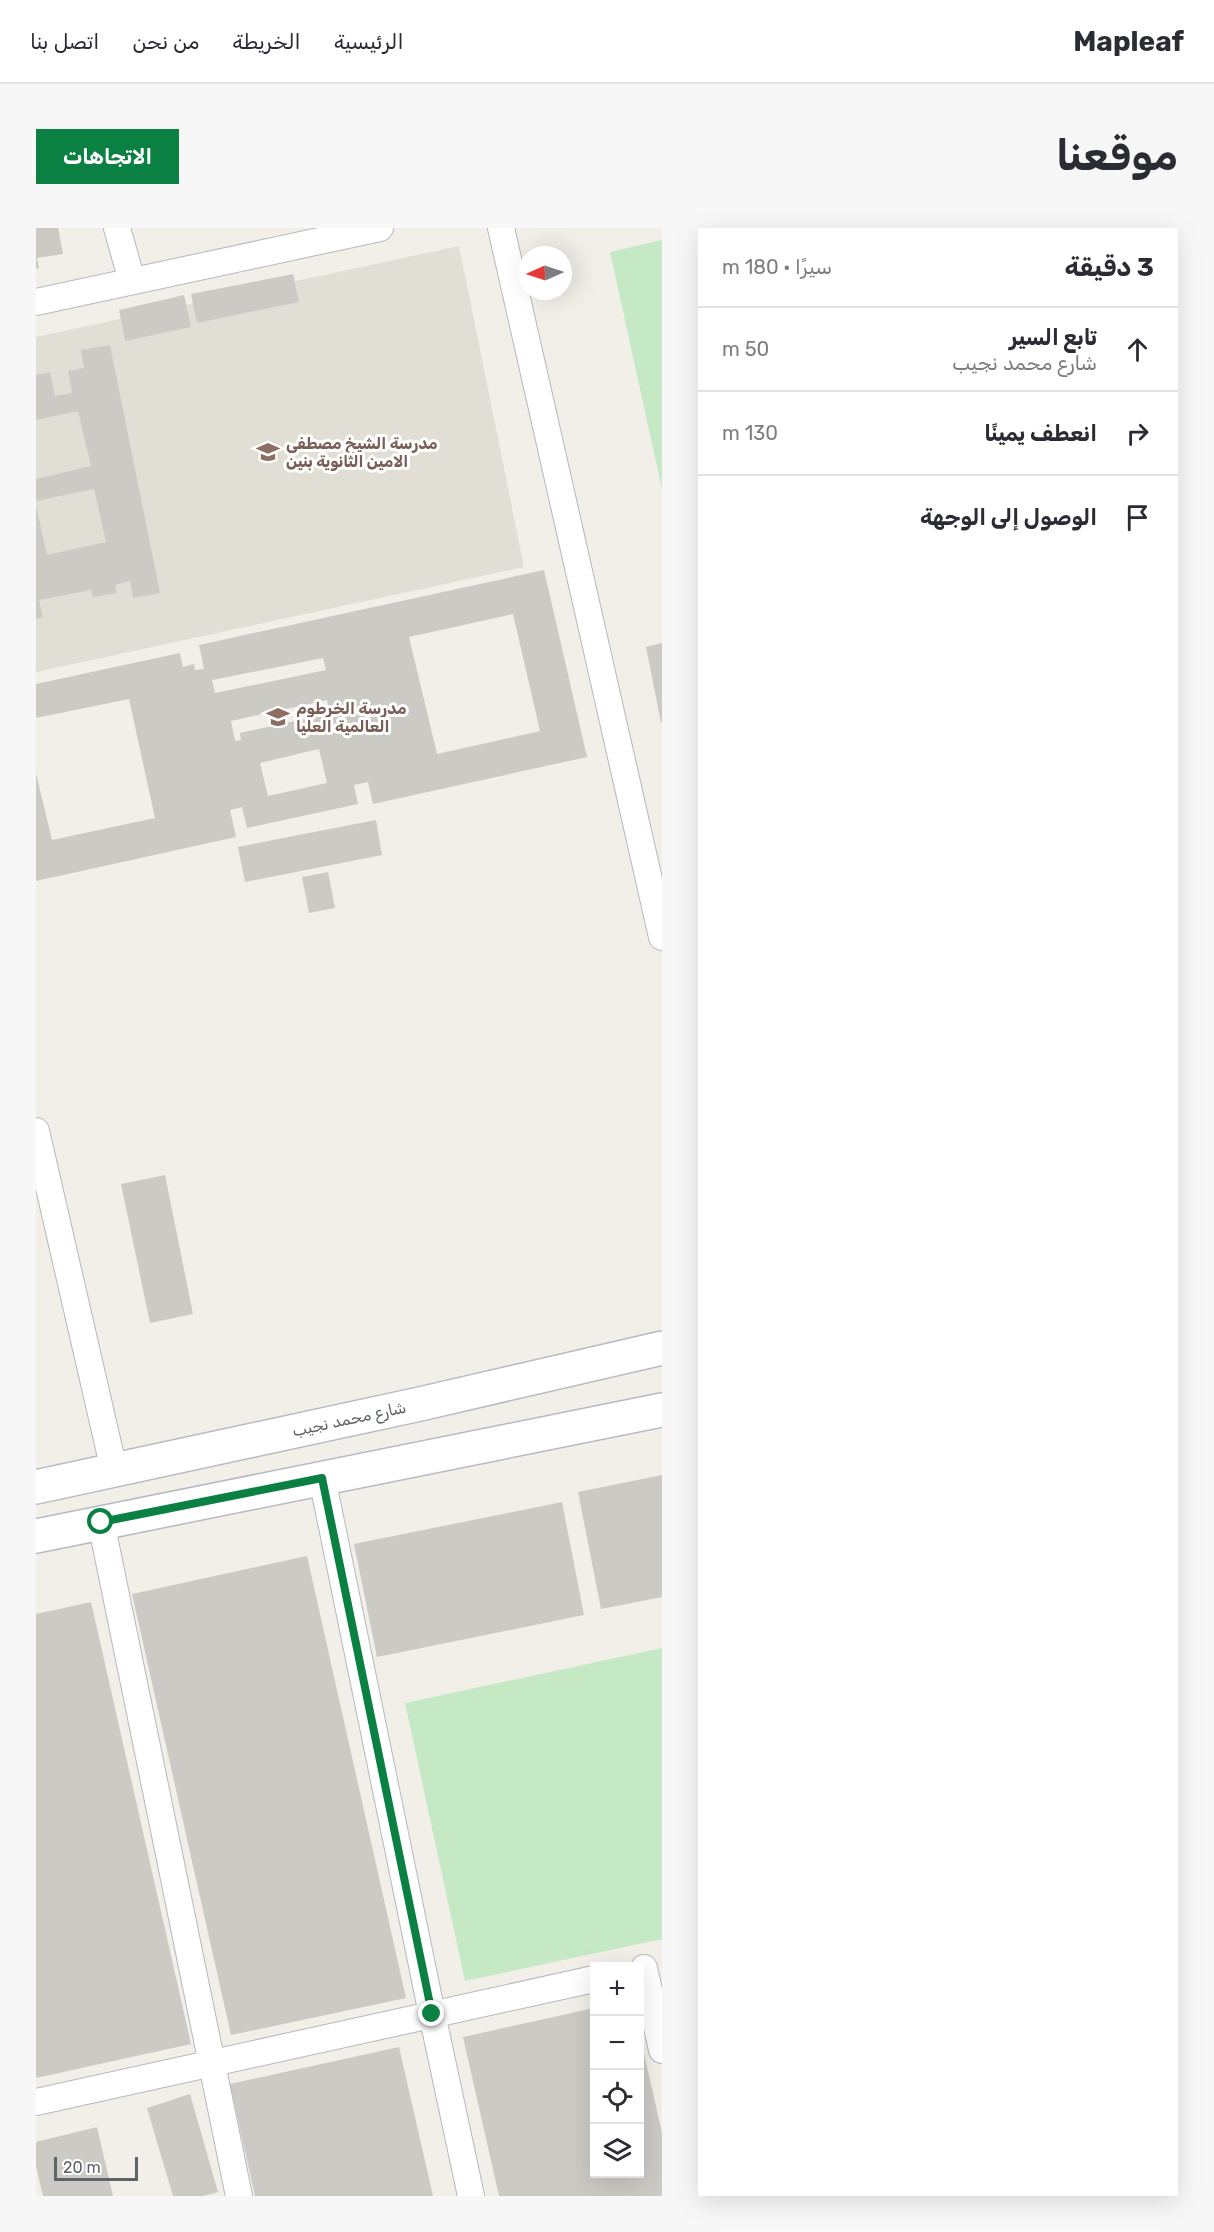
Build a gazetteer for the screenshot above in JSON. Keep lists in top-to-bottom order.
{
  "streets": {
    "main road": ["شارع محمد نجيب"]
  },
  "places": {
    "school or university": ["مدرسة الشيخ مصطفى الامين الثانوية بنين", "مدرسة الخرطوم العالمية العليا"]
  },
  "scale_bar": "20 m",
  "north": "left",
  "page": {
    "header": "Mapleaf",
    "nav": [
      "الرئيسية",
      "الخريطة",
      "من نحن",
      "اتصل بنا"
    ],
    "buttons": "الاتجاهات",
    "title": "موقعنا",
    "heading": ["3 دقيقة", "سيرًا · 180 m"],
    "list": [
      ["تابع السير", "شارع محمد نجيب", "50 m"],
      ["انعطف يمينًا", "130 m"],
      "الوصول إلى الوجهة"
    ],
    "map_buttons": ["+", "−"],
    "scale": "20 m"
  }
}
